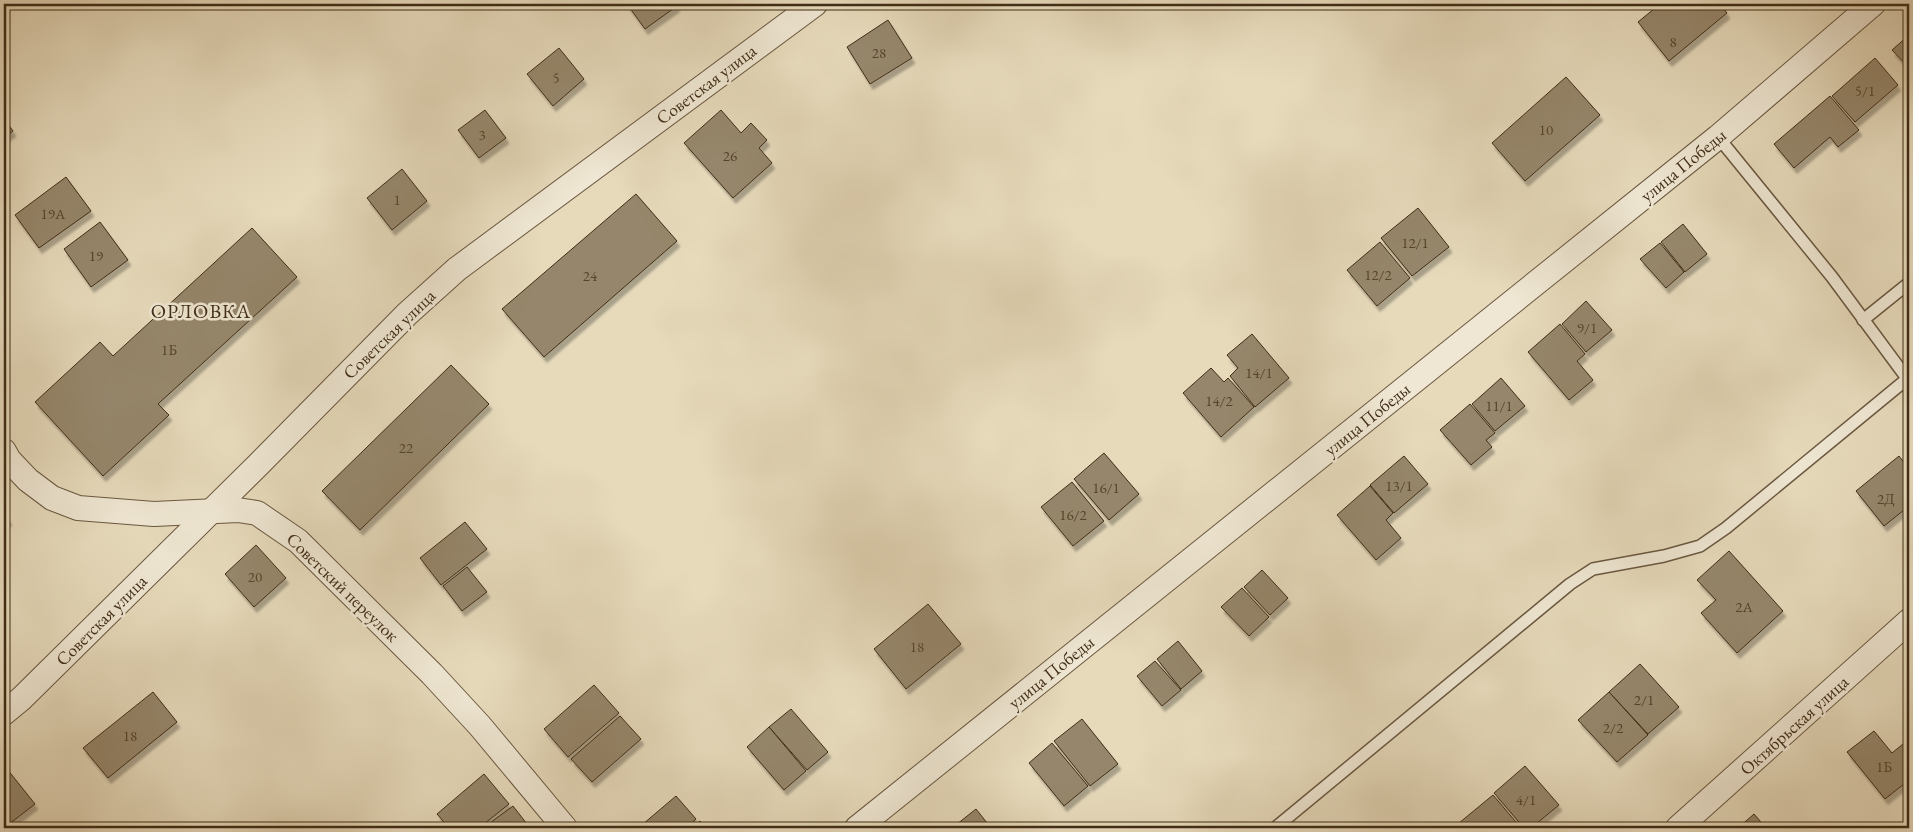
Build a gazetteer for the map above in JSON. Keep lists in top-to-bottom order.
{
  "streets": {
    "street": [
      "Советская улица",
      "улица Победы",
      "Советский переулок",
      "Октябрьская улица"
    ]
  },
  "crossings": [
    ["Советская улица", "Советский переулок"]
  ],
  "districts": ["ОРЛОВКА"],
  "house_numbers": [
    "8",
    "28",
    "5",
    "5/1",
    "10",
    "3",
    "26",
    "1",
    "19А",
    "12/1",
    "19",
    "12/2",
    "24",
    "9/1",
    "1Б",
    "14/1",
    "14/2",
    "11/1",
    "22",
    "13/1",
    "16/1",
    "2Д",
    "16/2",
    "20",
    "2А",
    "18",
    "2/1",
    "2/2",
    "18",
    "1Б",
    "4/1"
  ]
}
